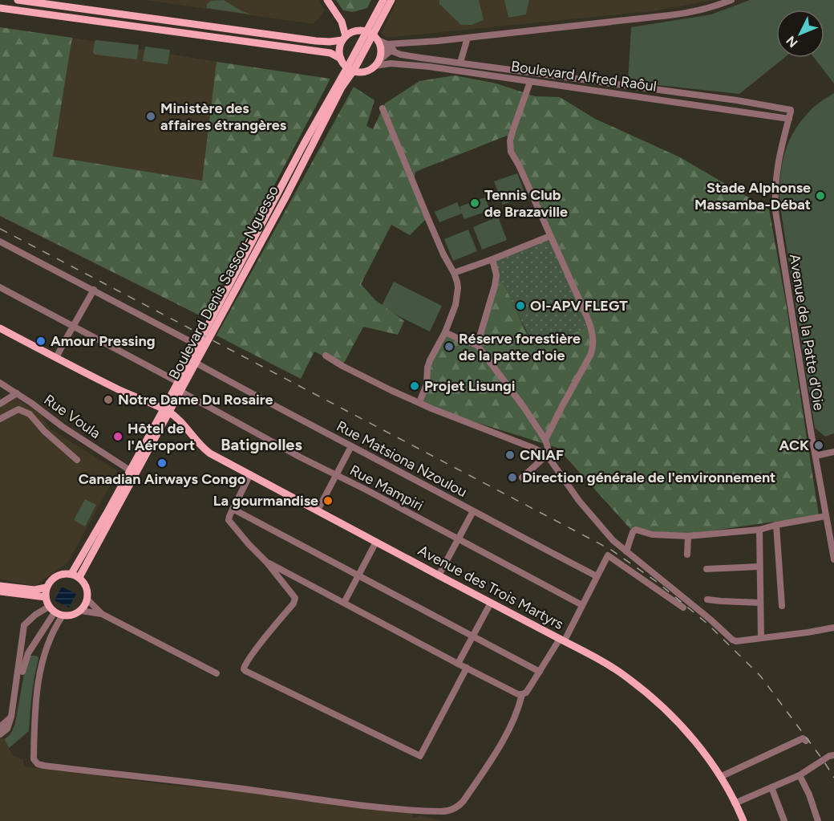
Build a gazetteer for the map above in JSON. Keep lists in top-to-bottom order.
{
  "streets": {
    "main road": ["Boulevard Denis Sassou-Nguesso", "Avenue des Trois Martyrs"],
    "street": [
      "Boulevard Alfred Raôul",
      "Avenue de la Patte d'Oie",
      "Rue Voula",
      "Rue Matsiona Nzoulou",
      "Rue Mampiri"
    ]
  },
  "crossings": [
    ["Boulevard Alfred Raôul", "Boulevard Denis Sassou-Nguesso"],
    ["Boulevard Alfred Raôul", "Avenue de la Patte d'Oie"],
    ["Boulevard Denis Sassou-Nguesso", "Rue Voula"],
    ["Boulevard Denis Sassou-Nguesso", "Rue Matsiona Nzoulou"],
    ["Boulevard Denis Sassou-Nguesso", "Rue Mampiri"],
    ["Boulevard Denis Sassou-Nguesso", "Avenue des Trois Martyrs"]
  ],
  "districts": ["Batignolles"],
  "places": [
    "Ministère des affaires étrangères",
    "Stade Alphonse Massamba-Débat",
    "Tennis Club de Brazaville",
    "OI-APV FLEGT",
    "Amour Pressing",
    "Réserve forestière de la patte d'oie",
    "Projet Lisungi",
    "Notre Dame Du Rosaire",
    "Hôtel de l'Aéroport",
    "ACK",
    "CNIAF",
    "Canadian Airways Congo",
    "Direction générale de l'environnement",
    "La gourmandise"
  ],
  "north": "bottom left"
}
